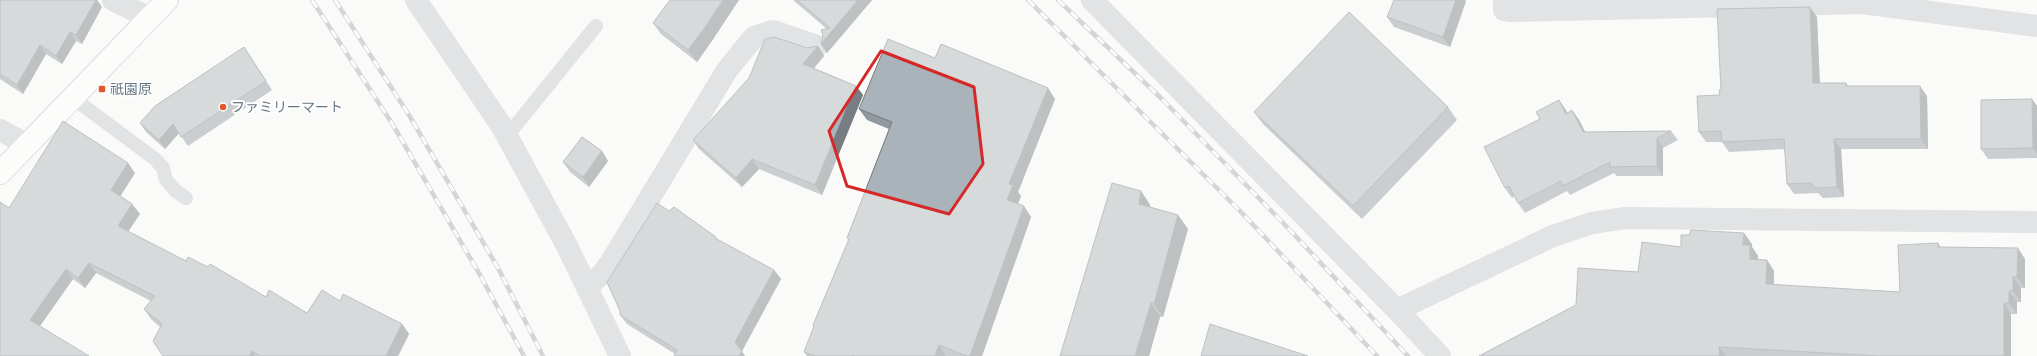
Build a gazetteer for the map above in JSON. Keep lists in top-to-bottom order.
{
  "places": {
    "transit": ["祇園原"],
    "other": ["ファミリーマート"]
  }
}
